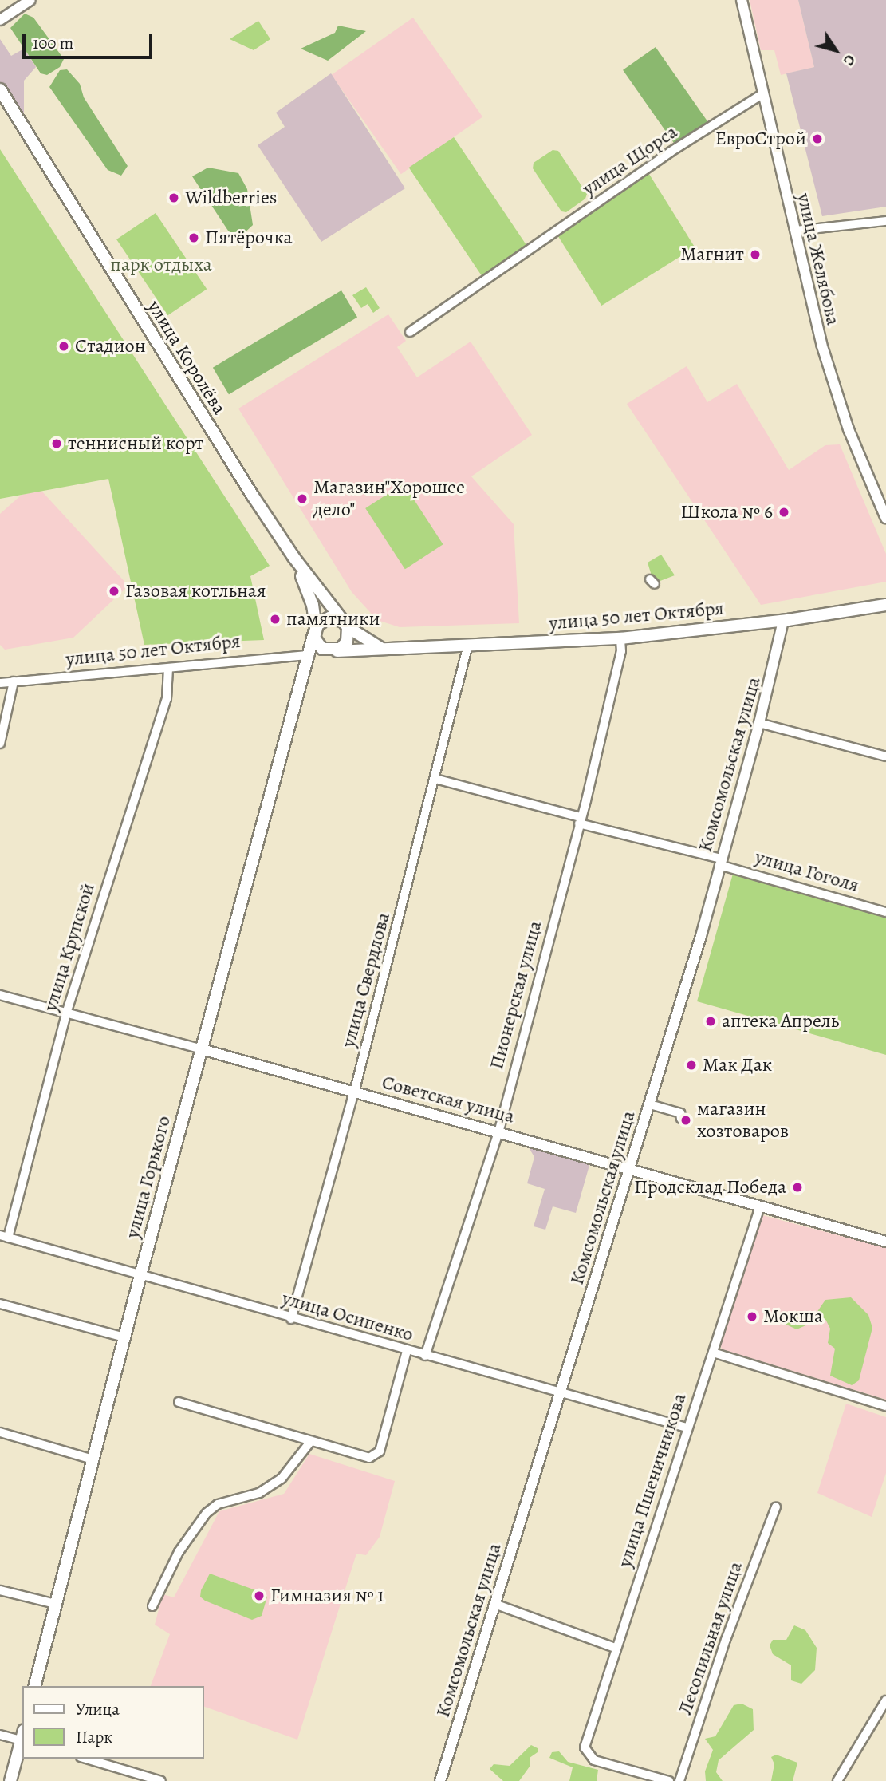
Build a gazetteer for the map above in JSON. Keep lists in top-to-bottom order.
{
  "streets": {
    "main road": ["улица Королёва", "улица 50 лет Октября", "улица Горького"],
    "street": [
      "улица Щорса",
      "улица Желябова",
      "Комсомольская улица",
      "улица Гоголя",
      "улица Крупской",
      "улица Свердлова",
      "Пионерская улица",
      "Советская улица",
      "улица Осипенко",
      "улица Пшеничникова",
      "Лесопильная улица"
    ]
  },
  "crossings": [
    ["улица Щорса", "улица Желябова"],
    ["улица Королёва", "улица 50 лет Октября"],
    ["улица Королёва", "улица Горького"],
    ["улица 50 лет Октября", "Комсомольская улица"],
    ["улица 50 лет Октября", "улица Крупской"],
    ["улица 50 лет Октября", "улица Свердлова"],
    ["улица 50 лет Октября", "Пионерская улица"],
    ["улица 50 лет Октября", "улица Горького"],
    ["Комсомольская улица", "улица Гоголя"],
    ["Комсомольская улица", "Советская улица"],
    ["Комсомольская улица", "улица Осипенко"],
    ["улица Гоголя", "улица Свердлова"],
    ["улица Гоголя", "Пионерская улица"],
    ["улица Крупской", "Советская улица"],
    ["улица Крупской", "улица Осипенко"],
    ["улица Свердлова", "Советская улица"],
    ["улица Свердлова", "улица Осипенко"],
    ["Пионерская улица", "Советская улица"],
    ["Пионерская улица", "улица Осипенко"],
    ["Советская улица", "улица Горького"],
    ["Советская улица", "улица Пшеничникова"],
    ["улица Горького", "улица Осипенко"],
    ["улица Осипенко", "улица Пшеничникова"]
  ],
  "parks": ["парк отдыха"],
  "places": [
    "ЕвроСтрой",
    "Wildberries",
    "Пятёрочка",
    "Магнит",
    "Стадион",
    "теннисный корт",
    "Магазин\"Хорошее дело\"",
    "Школа № 6",
    "Газовая котльная",
    "памятники",
    "аптека Апрель",
    "Мак Дак",
    "магазин хозтоваров",
    "Продсклад Победа",
    "Мокша",
    "Гимназия № 1"
  ],
  "legend": ["Улица", "Парк"],
  "scale_bar": "100 m",
  "north": "bottom right"
}
